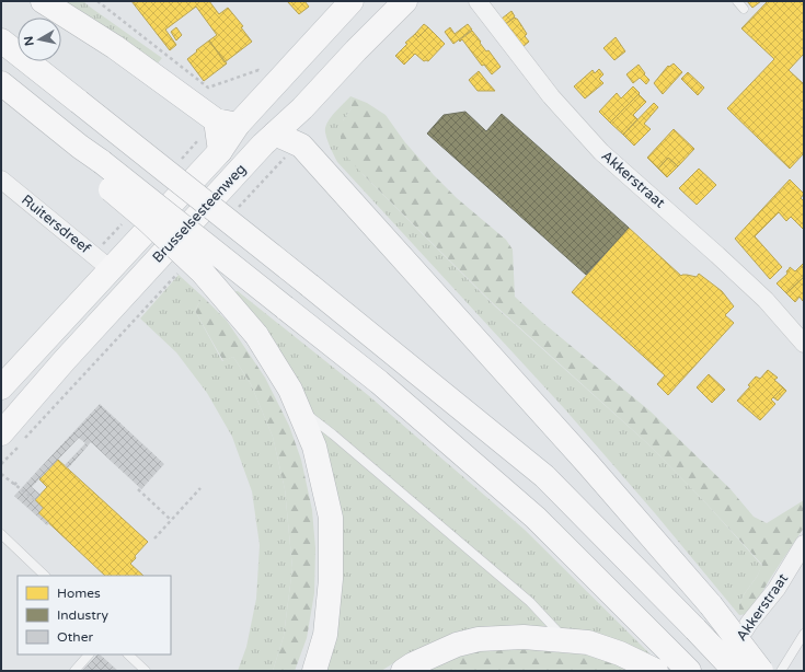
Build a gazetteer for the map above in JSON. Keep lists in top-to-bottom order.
{
  "streets": {
    "main road": ["Brusselsesteenweg"],
    "street": ["Akkerstraat", "Ruitersdreef"]
  },
  "crossings": [
    ["Brusselsesteenweg", "Ruitersdreef"]
  ],
  "legend": ["Homes", "Industry", "Other"],
  "north": "left"
}
